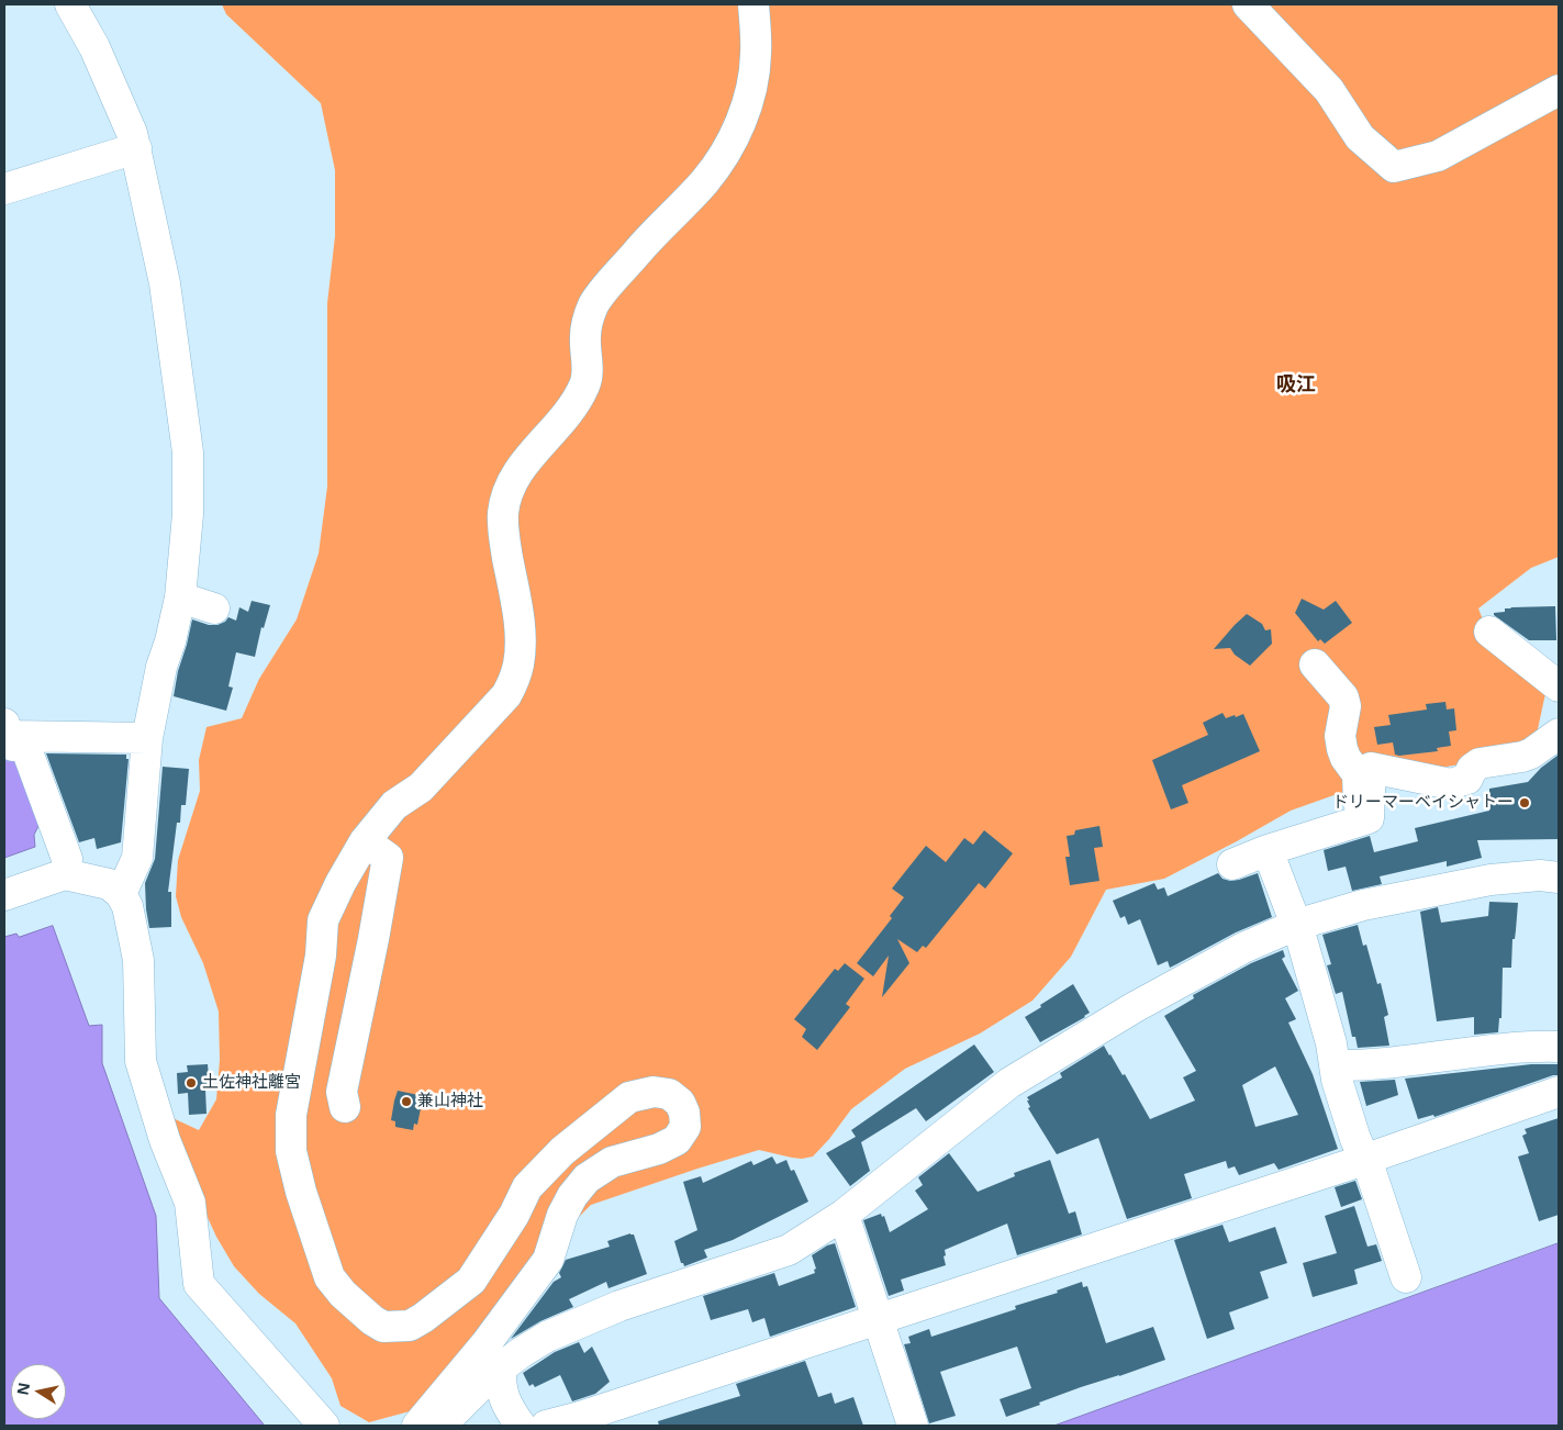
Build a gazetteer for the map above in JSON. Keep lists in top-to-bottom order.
{
  "districts": ["吸江"],
  "places": ["ドリーマーベイシャトー", "土佐神社離宮", "兼山神社"],
  "north": "left"
}
